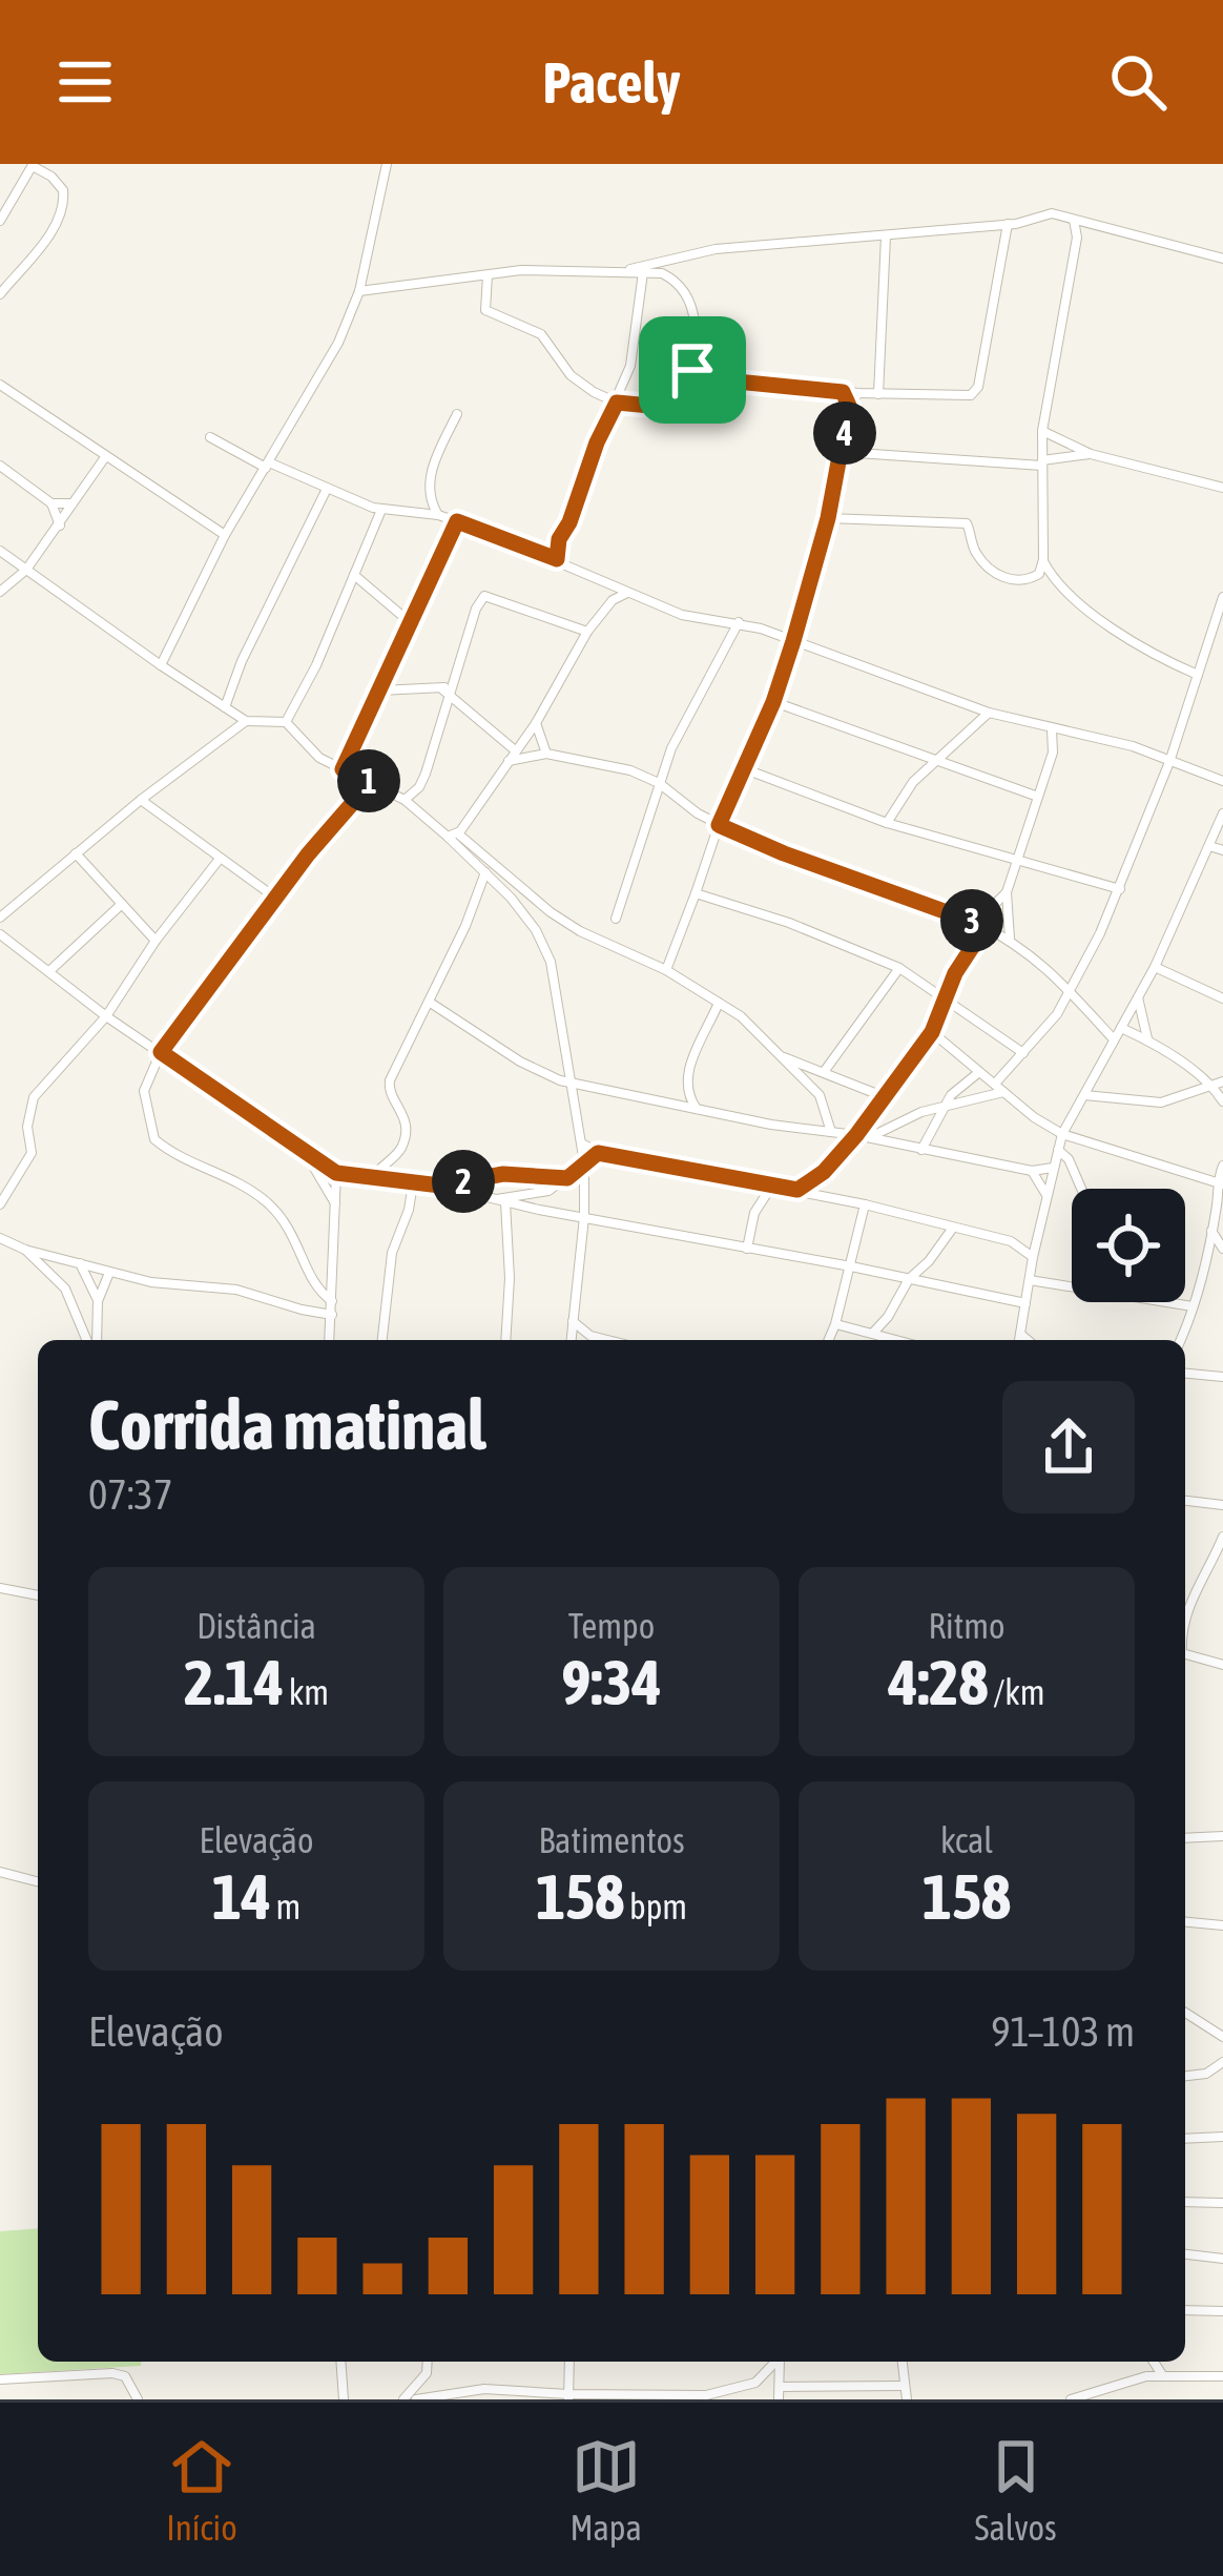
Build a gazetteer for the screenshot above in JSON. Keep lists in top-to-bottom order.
{
  "page": {
    "header": "Pacely",
    "pins": [
      "4",
      "1",
      "3",
      "2"
    ],
    "heading": ["Corrida matinal", "07:37"],
    "stats": [
      ["Distância", "2.14 km"],
      ["Tempo", "9:34"],
      ["Ritmo", "4:28 /km"],
      ["Elevação", "14 m"],
      ["Batimentos", "158 bpm"],
      ["kcal", "158"]
    ],
    "chart": ["Elevação", "91–103 m"],
    "tabs": ["Início", "Mapa", "Salvos"]
  }
}
